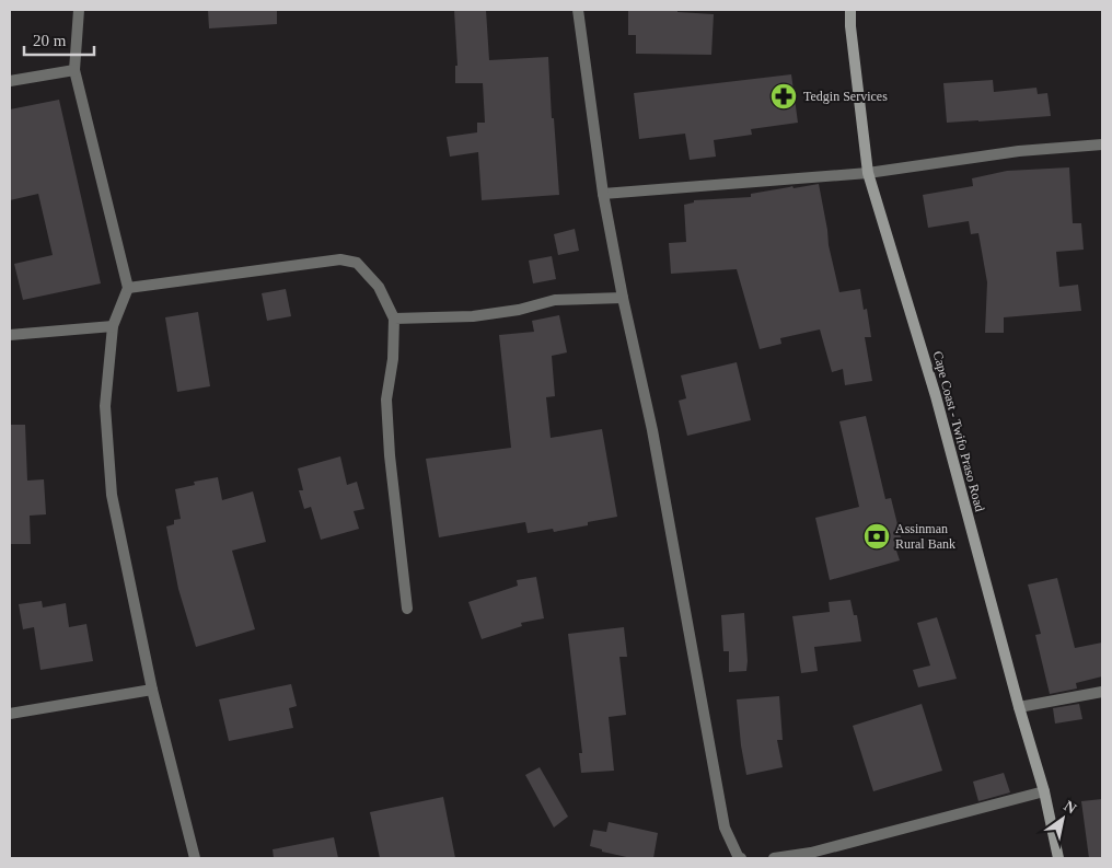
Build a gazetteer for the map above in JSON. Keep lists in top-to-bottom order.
{
  "streets": {
    "main road": ["Cape Coast - Twifo Praso Road"]
  },
  "places": {
    "pharmacy": ["Tedgin Services"],
    "bank": ["Assinman Rural Bank"]
  },
  "scale_bar": "20 m",
  "north": "top right"
}
